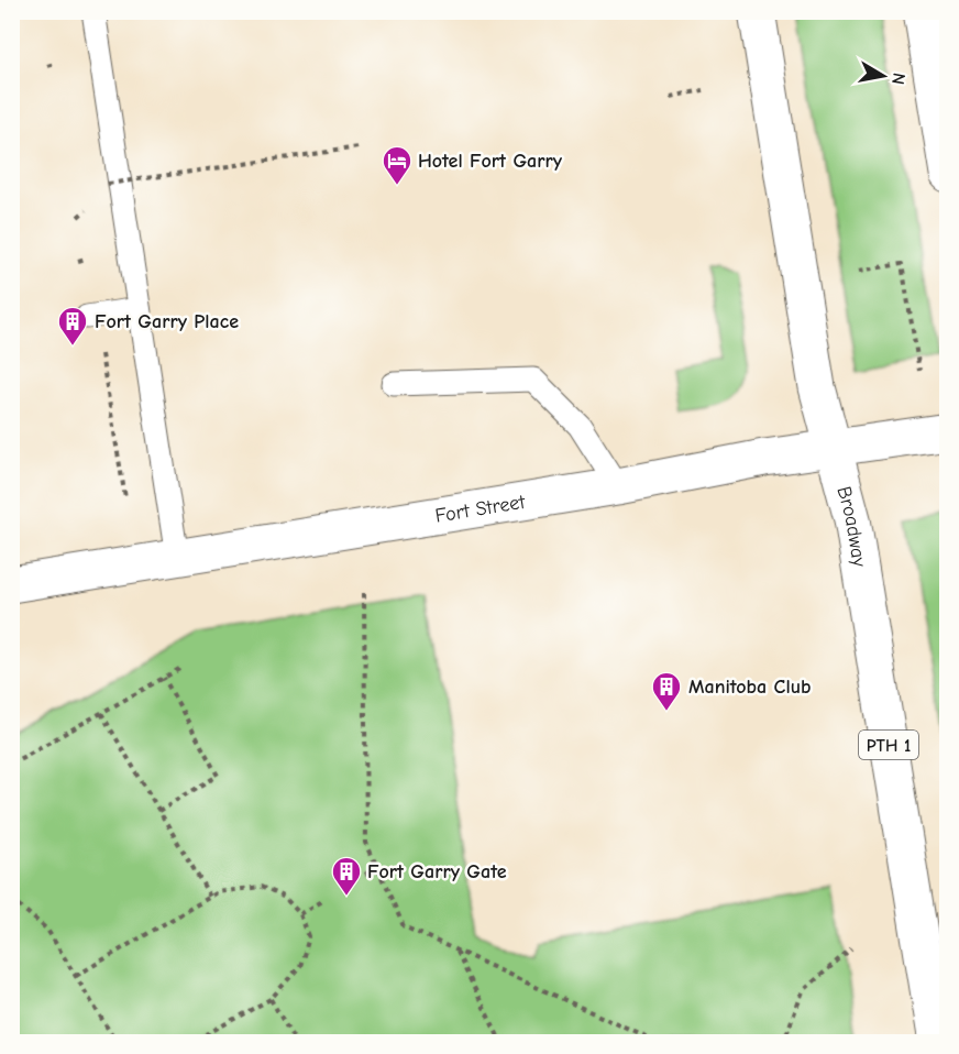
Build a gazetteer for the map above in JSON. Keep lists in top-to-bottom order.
{
  "streets": {
    "main road": ["Fort Street", "Broadway", "PTH 1"]
  },
  "crossings": [
    ["Fort Street", "Broadway"]
  ],
  "places": {
    "hotel": ["Hotel Fort Garry"],
    "building": ["Fort Garry Place", "Manitoba Club", "Fort Garry Gate"]
  },
  "north": "right"
}
